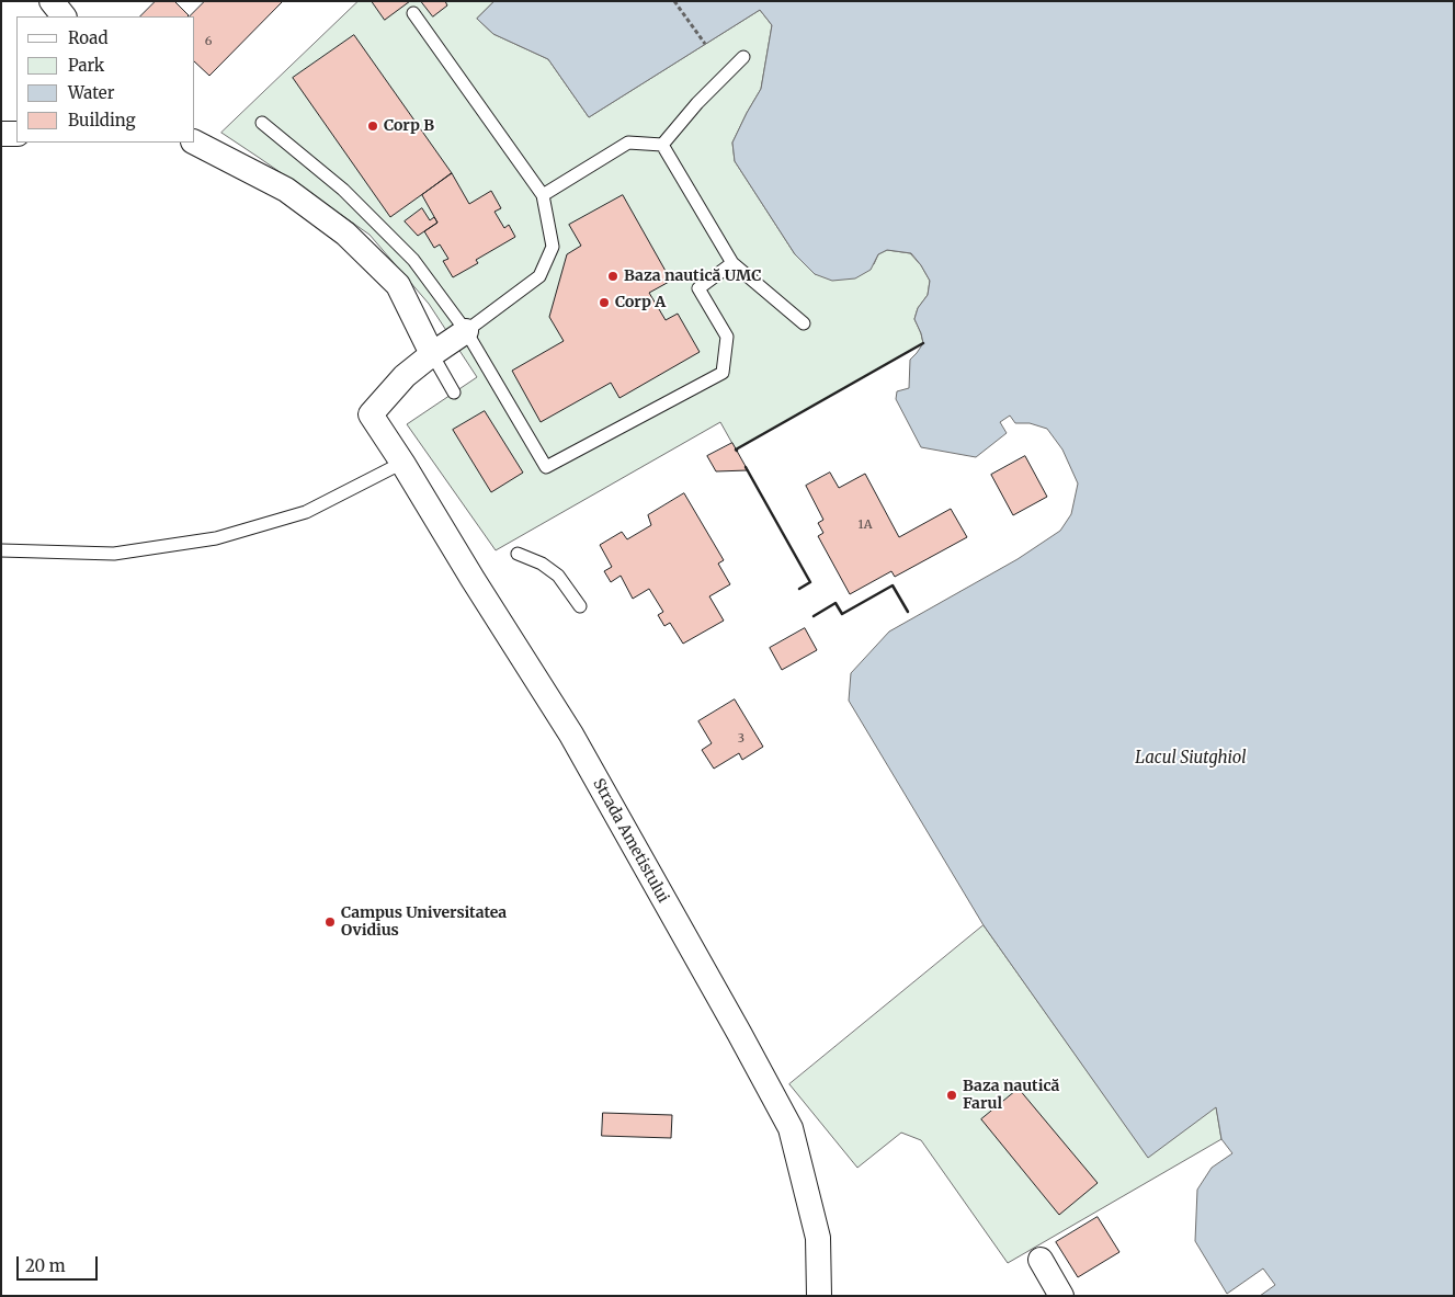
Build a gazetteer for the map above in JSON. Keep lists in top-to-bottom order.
{
  "streets": {
    "street": ["Strada Ametistului"]
  },
  "water": ["Lacul Siutghiol"],
  "places": [
    "Corp B",
    "Baza nautică UMC",
    "Corp A",
    "Campus Universitatea Ovidius",
    "Baza nautică Farul"
  ],
  "house_numbers": ["6", "1A", "3"],
  "legend": [
    "Road",
    "Park",
    "Water",
    "Building"
  ],
  "scale_bar": "20 m"
}
